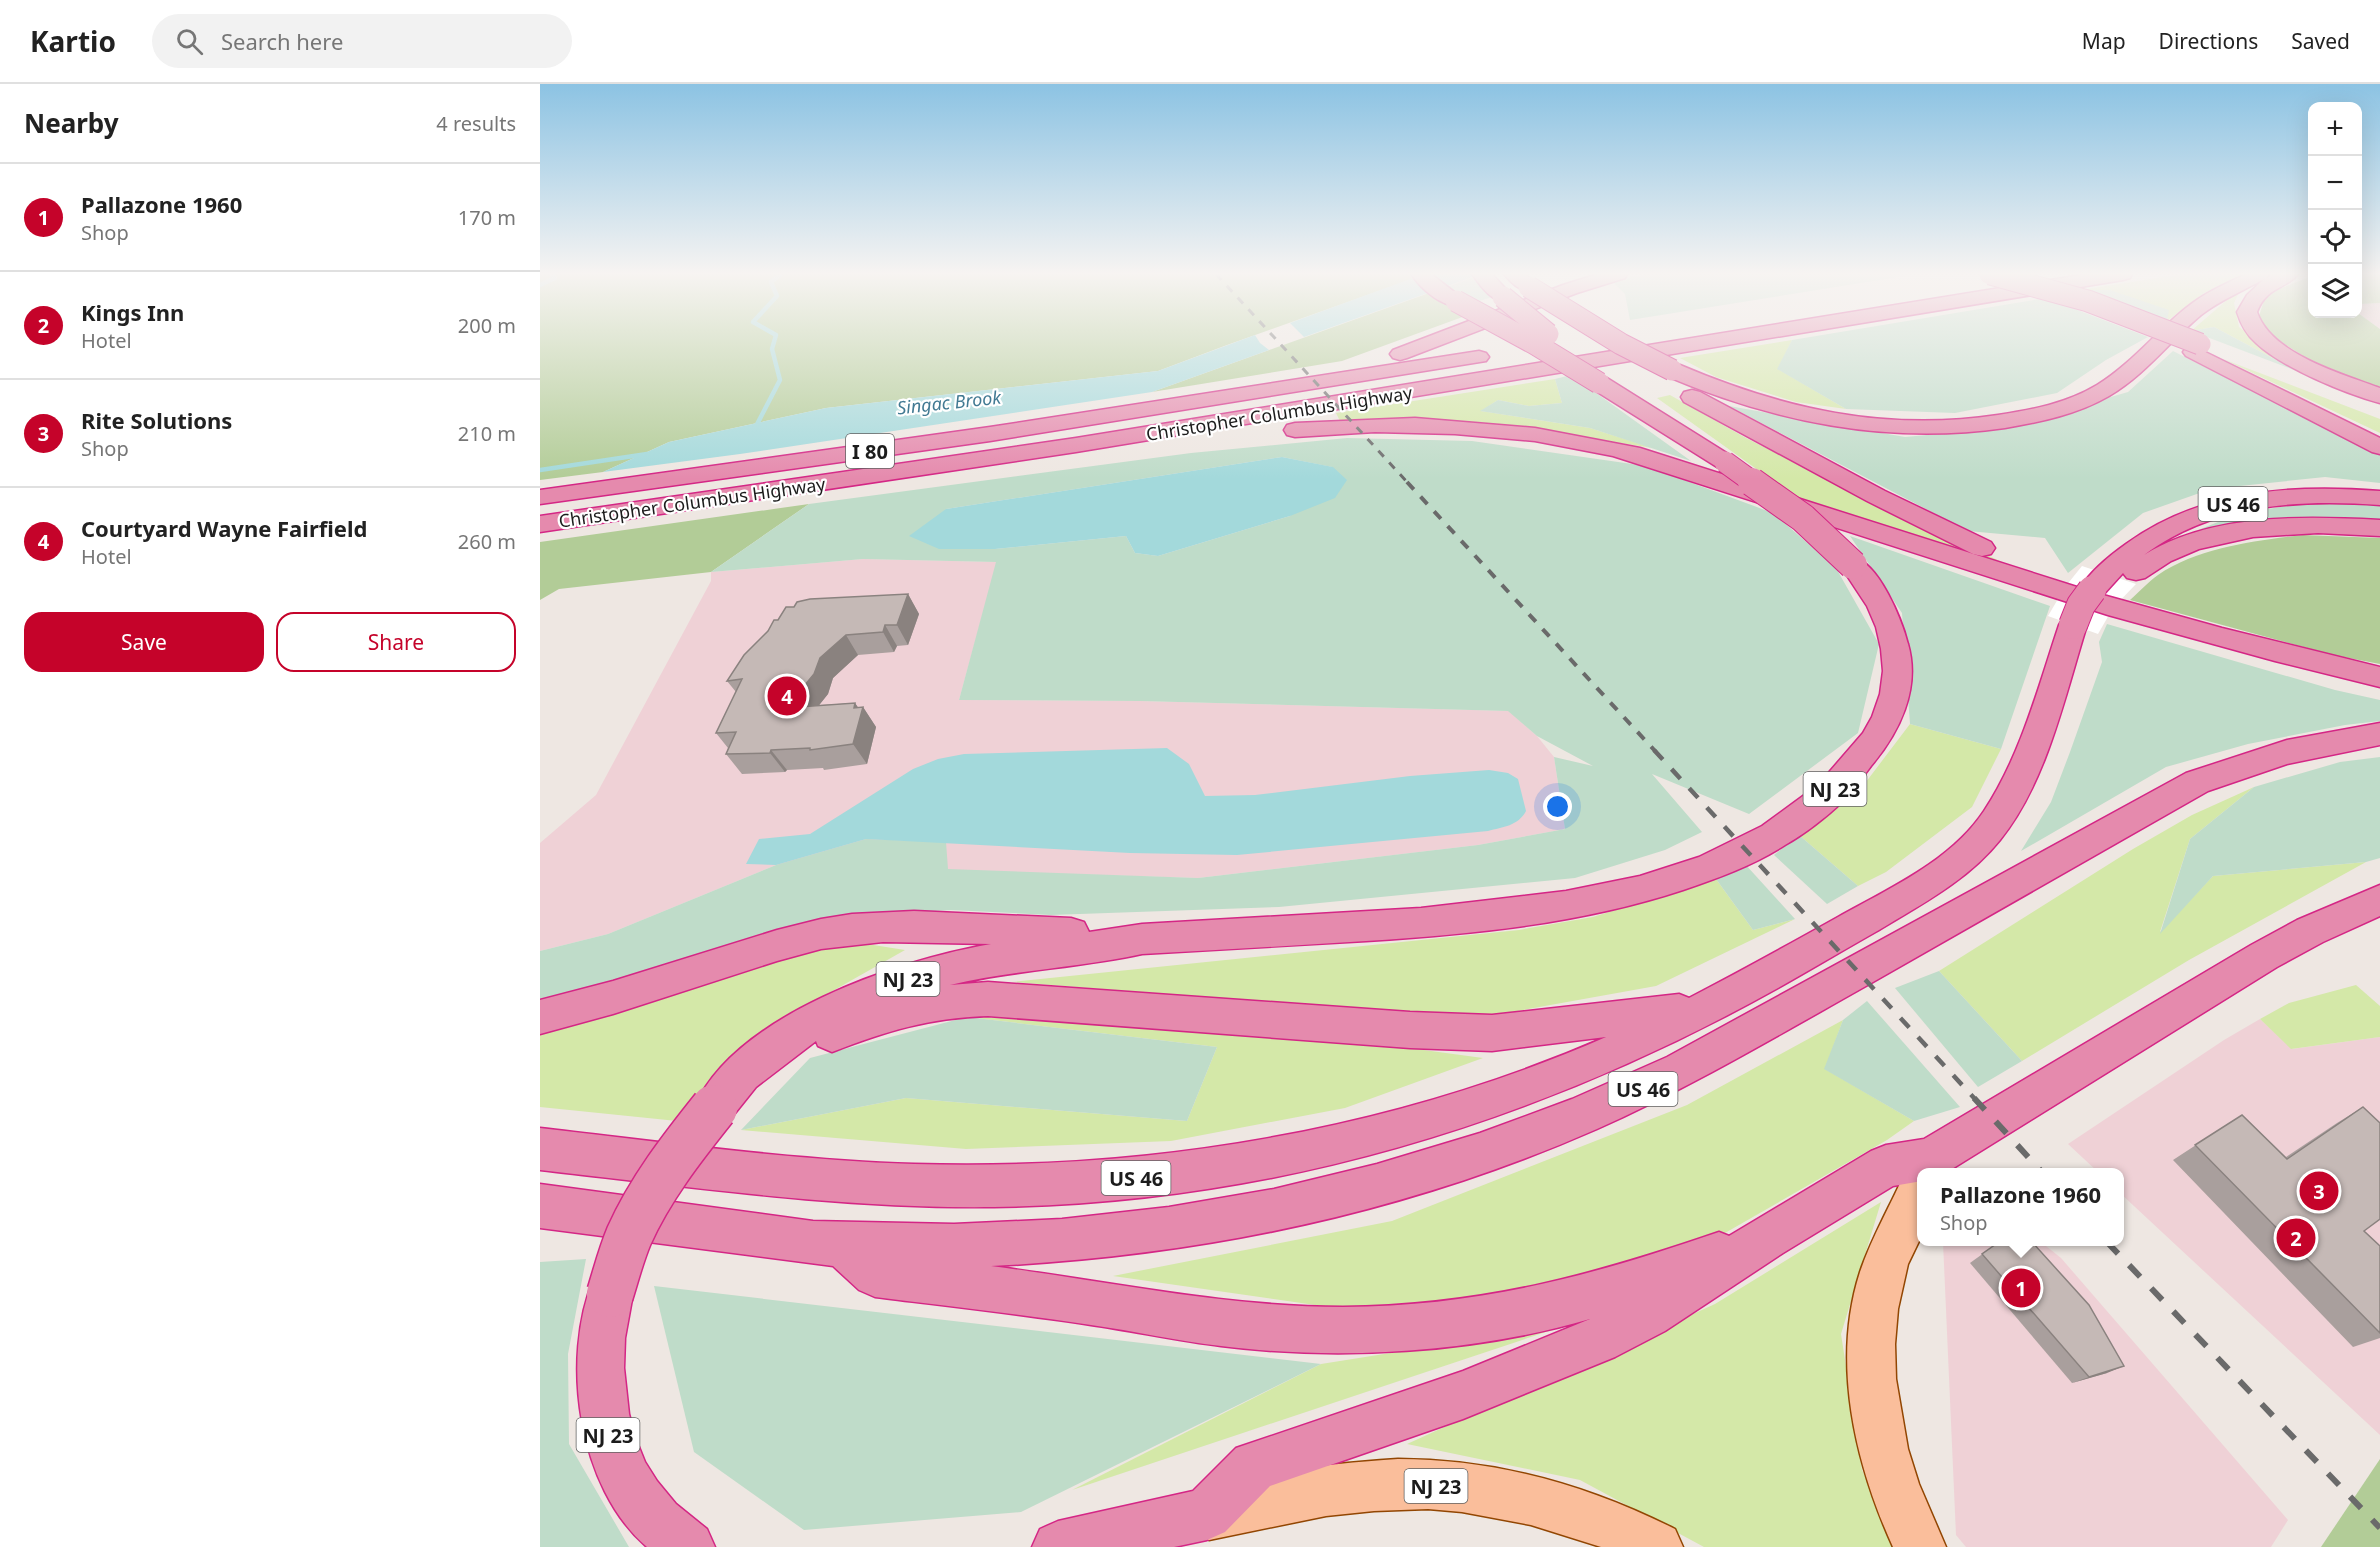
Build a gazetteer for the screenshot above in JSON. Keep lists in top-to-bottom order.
{
  "streets": {
    "highway": [
      "Christopher Columbus Highway",
      "I 80",
      "US 46",
      "NJ 23"
    ]
  },
  "water": ["Singac Brook"],
  "page": {
    "header": "Kartio",
    "search": "Search here",
    "nav": ["Map", "Directions", "Saved"],
    "heading": ["Nearby", "4 results"],
    "map_buttons": ["+", "−"],
    "list": [
      {
        "mark": "1",
        "name": "Pallazone 1960",
        "note": "Shop",
        "value": "170 m"
      },
      {
        "mark": "2",
        "name": "Kings Inn",
        "note": "Hotel",
        "value": "200 m"
      },
      {
        "mark": "3",
        "name": "Rite Solutions",
        "note": "Shop",
        "value": "210 m"
      },
      {
        "mark": "4",
        "name": "Courtyard Wayne Fairfield",
        "note": "Hotel",
        "value": "260 m"
      }
    ],
    "buttons": ["Save", "Share"],
    "pins": [
      "4",
      "3",
      "2",
      "1"
    ],
    "popup": ["Pallazone 1960", "Shop"]
  }
}
